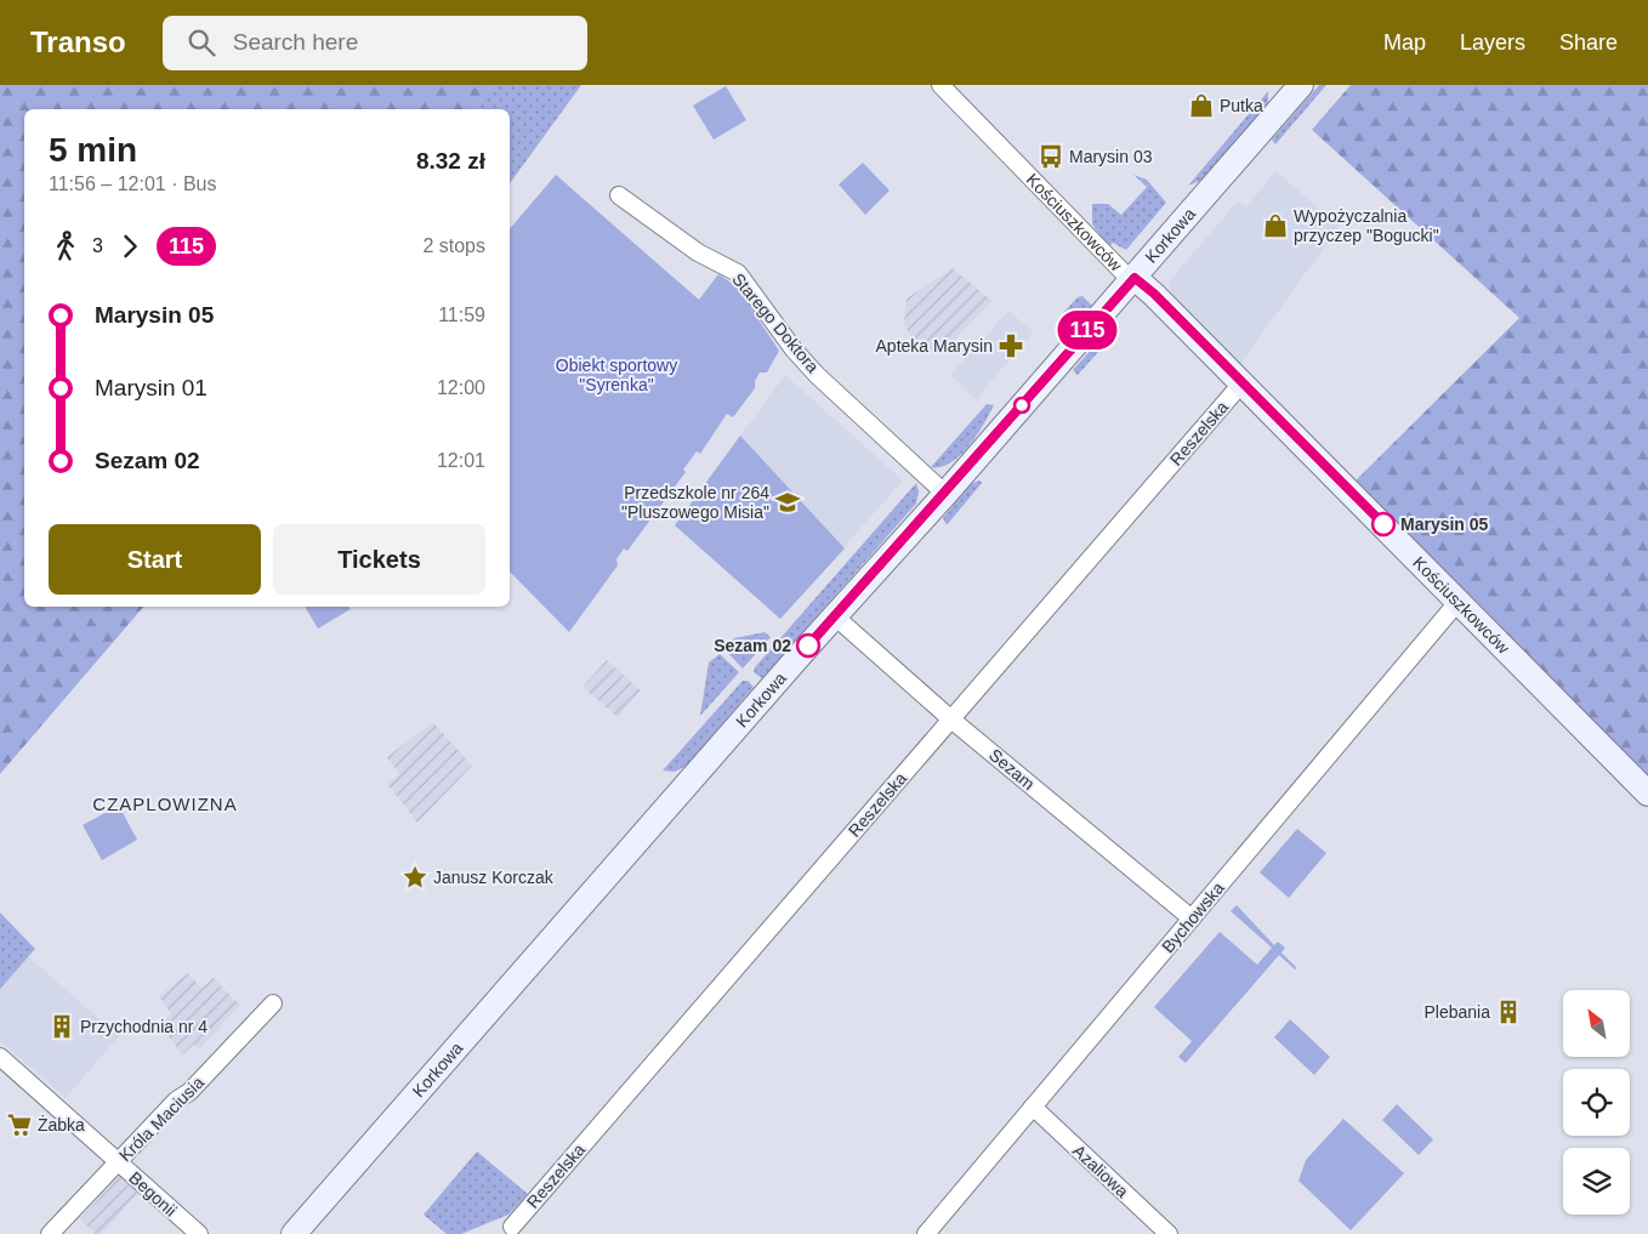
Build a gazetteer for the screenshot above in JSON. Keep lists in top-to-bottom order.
{
  "streets": {
    "street": [
      "Kościuszkowców",
      "Korkowa",
      "Starego Doktora",
      "Reszelska",
      "Sezam",
      "Bychowska",
      "Króla Maciusia",
      "Azaliowa",
      "Begonii"
    ]
  },
  "crossings": [
    ["Kościuszkowców", "Korkowa"],
    ["Kościuszkowców", "Reszelska"],
    ["Kościuszkowców", "Bychowska"],
    ["Korkowa", "Starego Doktora"],
    ["Korkowa", "Sezam"],
    ["Reszelska", "Sezam"],
    ["Sezam", "Bychowska"],
    ["Bychowska", "Azaliowa"],
    ["Króla Maciusia", "Begonii"]
  ],
  "districts": ["CZAPLOWIZNA"],
  "parks": ["Obiekt sportowy \"Syrenka\""],
  "places": {
    "shop": ["Putka", "Wypożyczalnia przyczep \"Bogucki\""],
    "bus stop": ["Marysin 03"],
    "pharmacy": ["Apteka Marysin"],
    "school or university": ["Przedszkole nr 264 \"Pluszowego Misia\""],
    "other": ["Marysin 05", "Sezam 02"],
    "place": ["Janusz Korczak"],
    "building": ["Plebania", "Przychodnia nr 4"],
    "supermarket": ["Żabka"]
  },
  "lines": ["bus line 115"],
  "north": "top left",
  "page": {
    "header": "Transo",
    "search": "Search here",
    "nav": ["Map", "Layers", "Share"],
    "on_map": "115",
    "heading": ["5 min", "11:56 – 12:01 · Bus", "8.32 zł"],
    "legs": ["3", "115", "2 stops"],
    "list": [
      {
        "name": "Marysin 05",
        "value": "11:59"
      },
      {
        "name": "Marysin 01",
        "value": "12:00"
      },
      {
        "name": "Sezam 02",
        "value": "12:01"
      }
    ],
    "buttons": ["Start", "Tickets"]
  }
}
